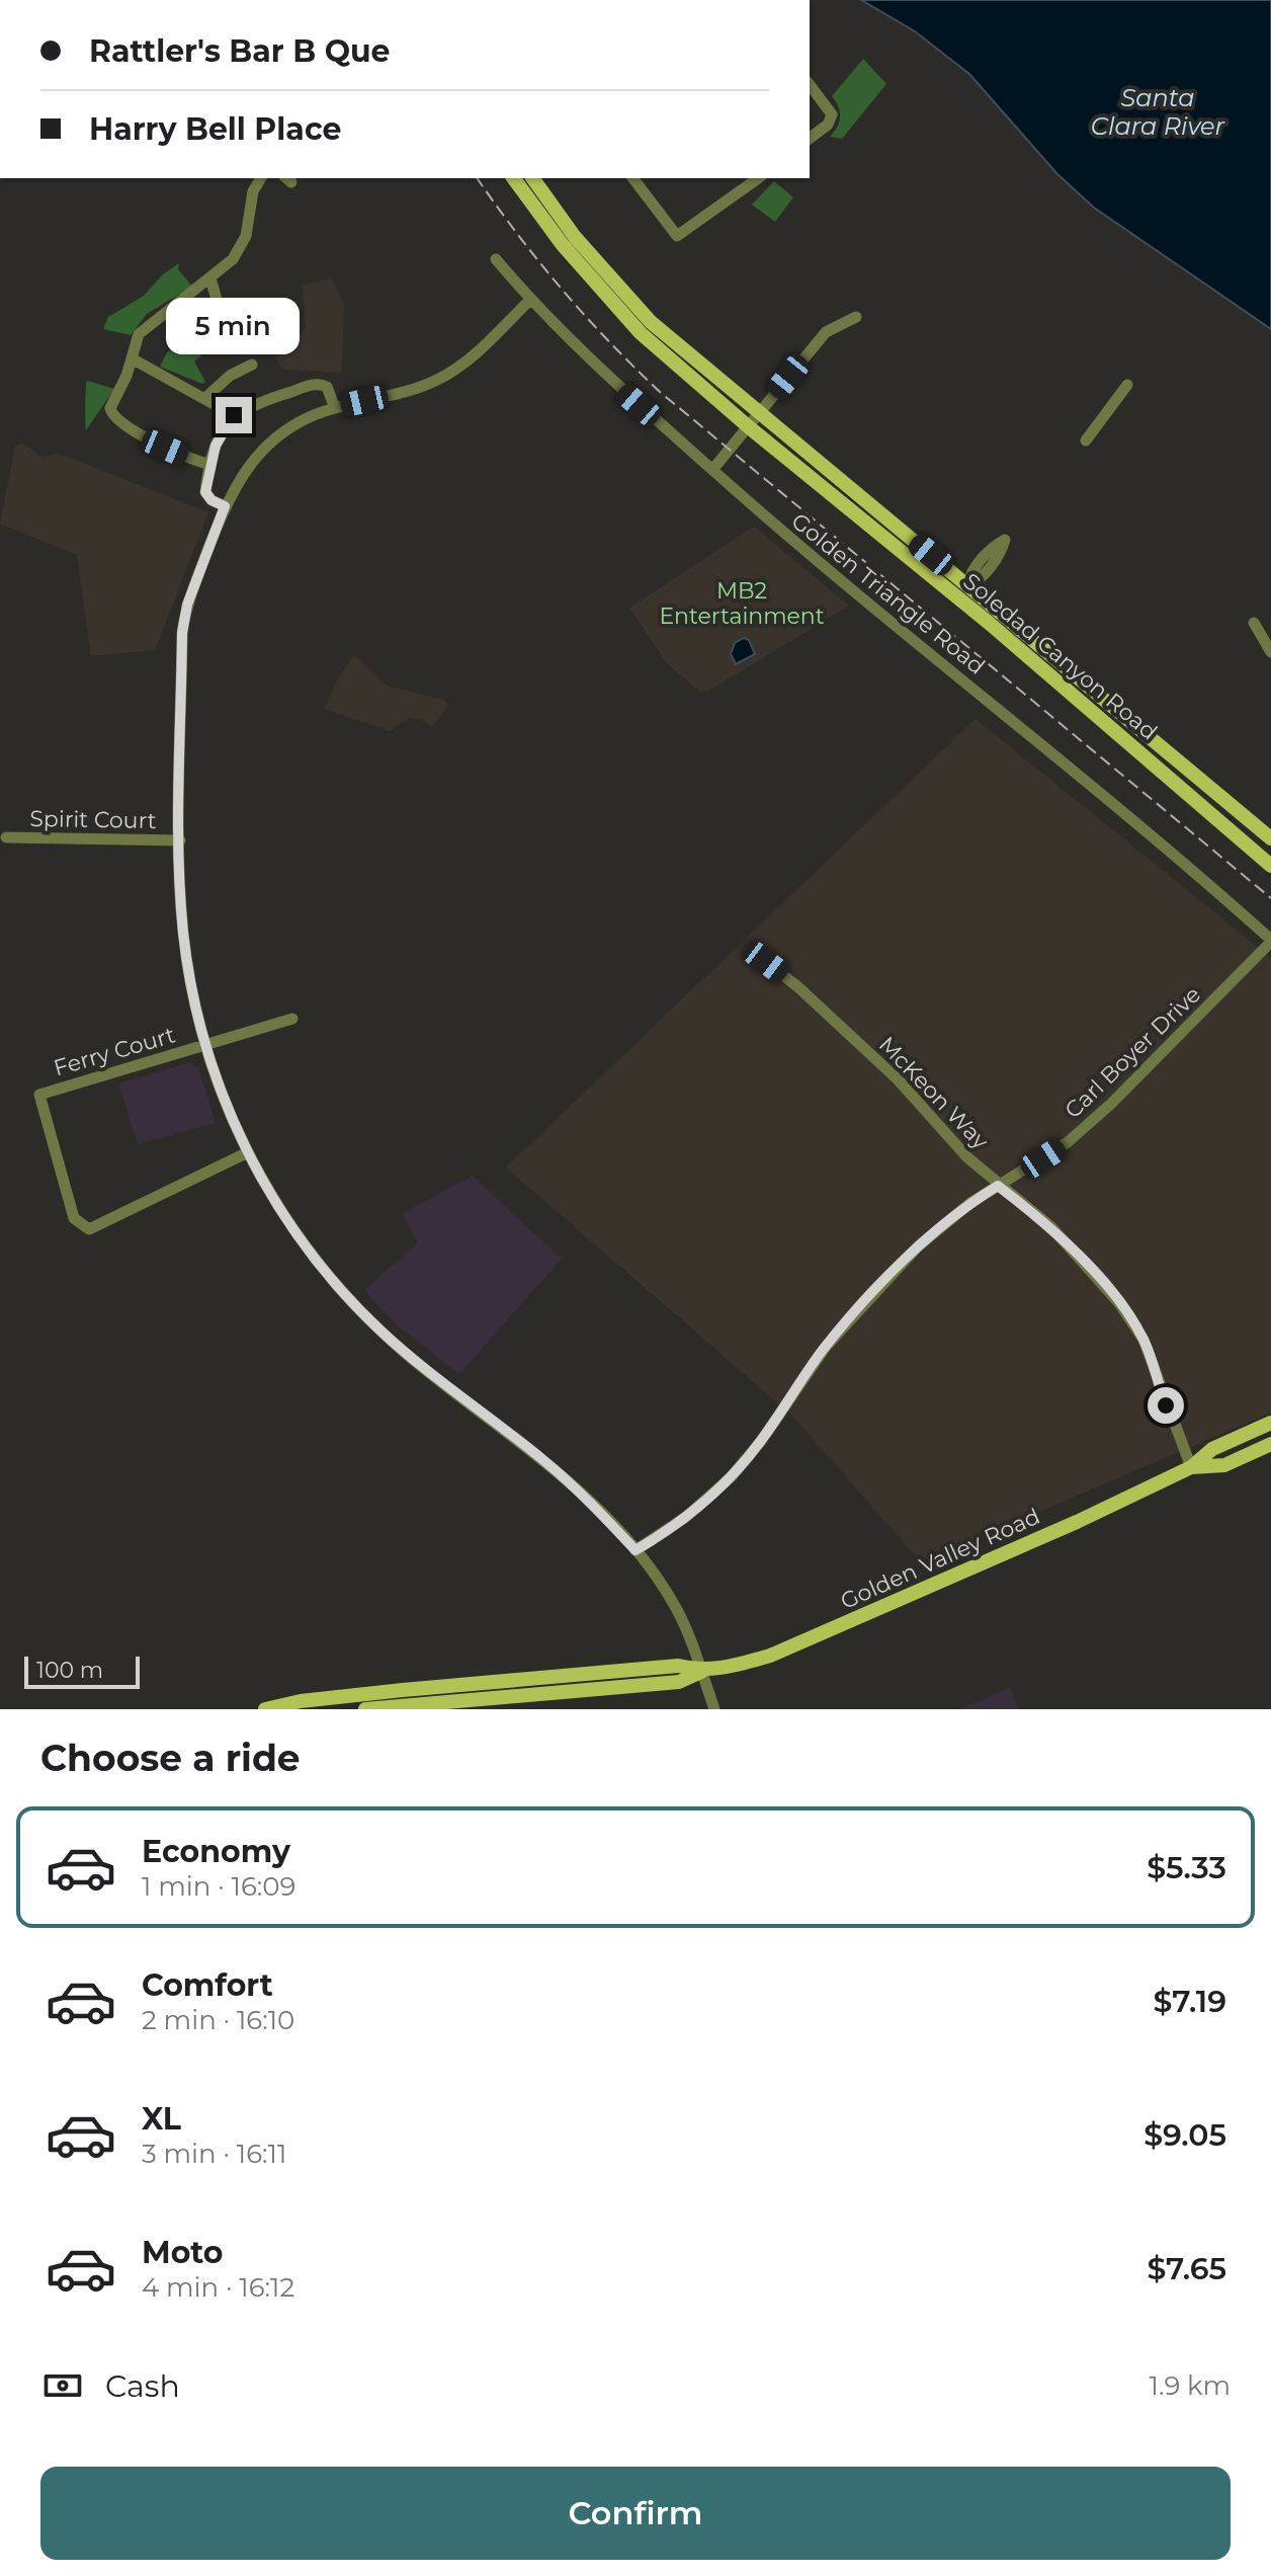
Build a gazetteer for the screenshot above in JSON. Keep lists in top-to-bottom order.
{
  "streets": {
    "main road": ["Soledad Canyon Road", "Golden Valley Road"],
    "street": [
      "Golden Triangle Road",
      "Spirit Court",
      "Ferry Court",
      "Carl Boyer Drive",
      "McKeon Way"
    ]
  },
  "crossings": [
    ["Golden Triangle Road", "Carl Boyer Drive"],
    ["Carl Boyer Drive", "McKeon Way"],
    ["McKeon Way", "Golden Valley Road"]
  ],
  "water": ["Santa Clara River"],
  "parks": ["MB2 Entertainment"],
  "scale_bar": "100 m",
  "page": {
    "banner": ["Rattler's Bar B Que", "Harry Bell Place"],
    "bubble": "5 min",
    "scale": "100 m",
    "heading": "Choose a ride",
    "list": [
      {
        "name": "Economy",
        "note": "1 min · 16:09",
        "value": "$5.33"
      },
      {
        "name": "Comfort",
        "note": "2 min · 16:10",
        "value": "$7.19"
      },
      {
        "name": "XL",
        "note": "3 min · 16:11",
        "value": "$9.05"
      },
      {
        "name": "Moto",
        "note": "4 min · 16:12",
        "value": "$7.65"
      }
    ],
    "pay": ["Cash", "1.9 km"],
    "buttons": "Confirm"
  }
}
